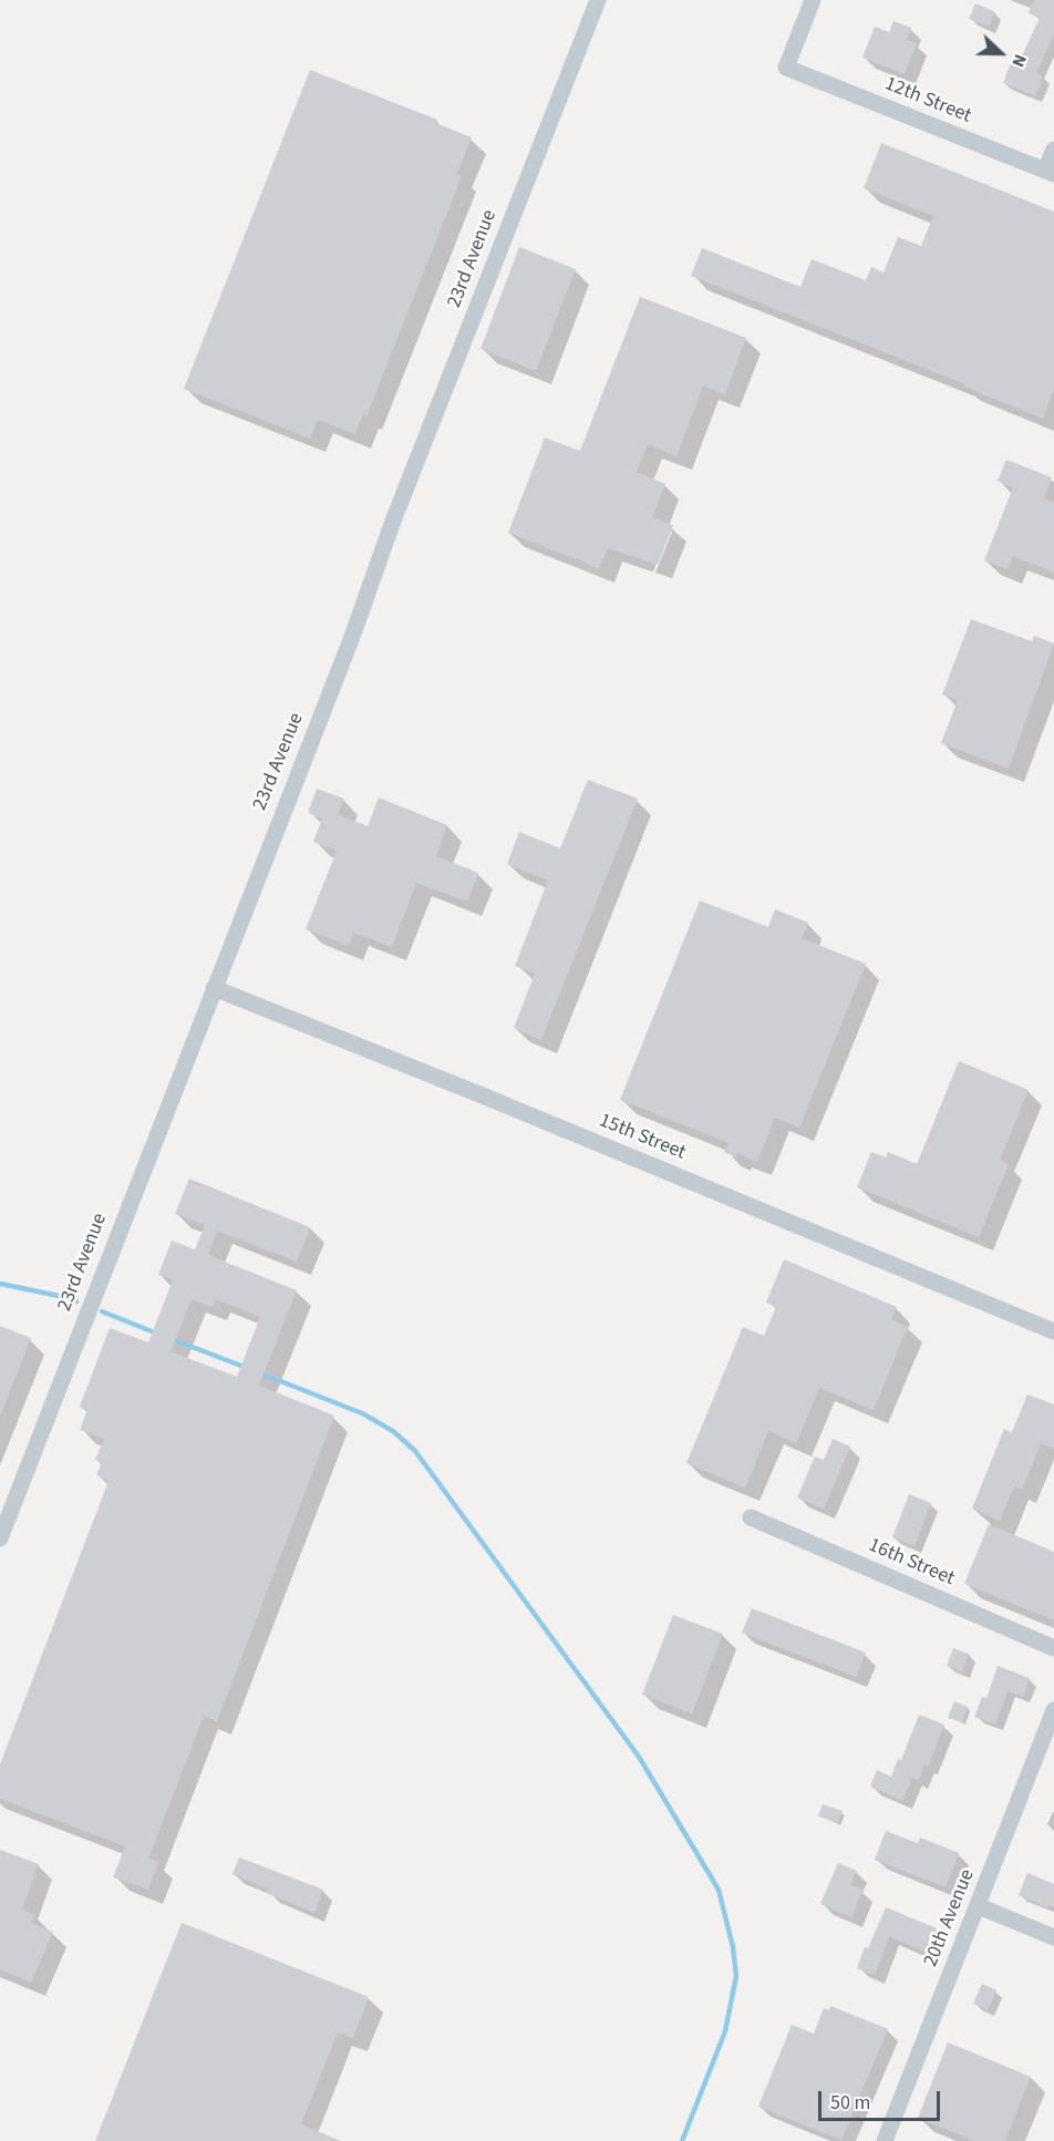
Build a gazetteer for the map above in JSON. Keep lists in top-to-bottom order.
{
  "streets": {
    "street": [
      "12th Street",
      "23rd Avenue",
      "15th Street",
      "16th Street",
      "20th Avenue"
    ]
  },
  "crossings": [
    ["23rd Avenue", "15th Street"]
  ],
  "scale_bar": "50 m",
  "north": "right"
}
